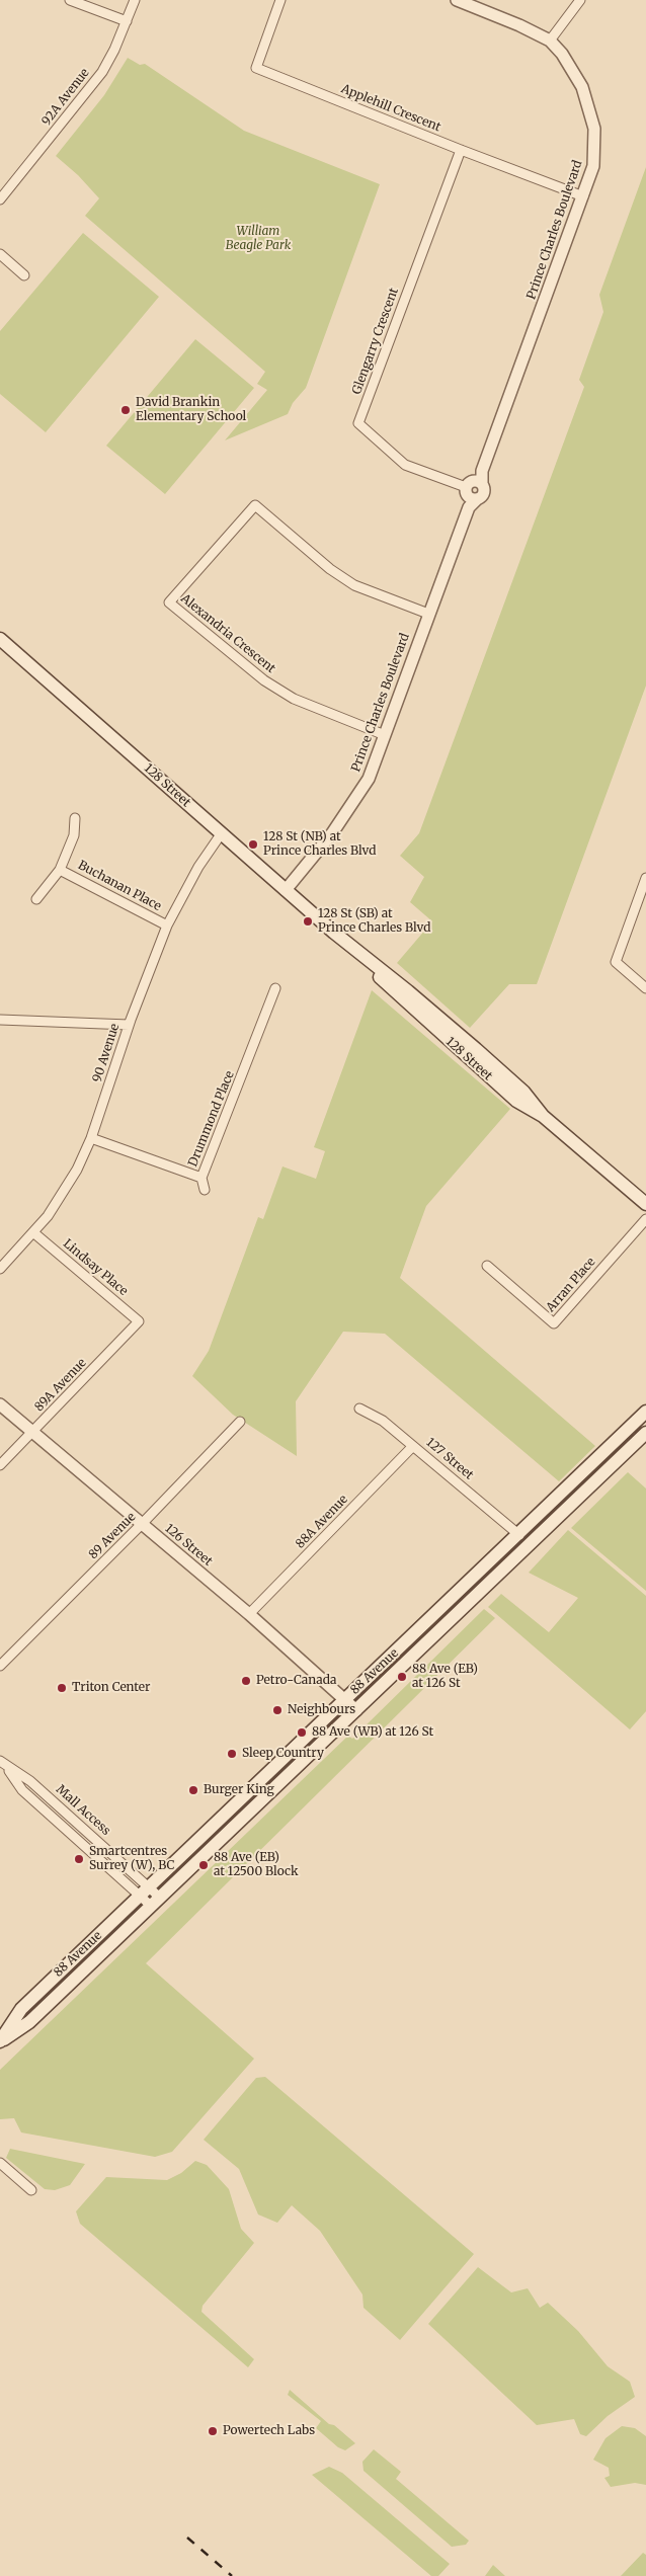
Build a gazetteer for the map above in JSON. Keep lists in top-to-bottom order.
{
  "streets": {
    "main road": ["128 Street", "88 Avenue"],
    "street": [
      "92A Avenue",
      "Applehill Crescent",
      "Prince Charles Boulevard",
      "Glengarry Crescent",
      "Alexandria Crescent",
      "Buchanan Place",
      "90 Avenue",
      "Drummond Place",
      "Lindsay Place",
      "Arran Place",
      "89A Avenue",
      "127 Street",
      "88A Avenue",
      "89 Avenue",
      "126 Street",
      "Mall Access"
    ]
  },
  "crossings": [
    ["Applehill Crescent", "Prince Charles Boulevard"],
    ["Applehill Crescent", "Glengarry Crescent"],
    ["Prince Charles Boulevard", "Glengarry Crescent"],
    ["Prince Charles Boulevard", "Alexandria Crescent"],
    ["Prince Charles Boulevard", "128 Street"],
    ["128 Street", "90 Avenue"],
    ["Buchanan Place", "90 Avenue"],
    ["90 Avenue", "Drummond Place"],
    ["90 Avenue", "Lindsay Place"],
    ["Lindsay Place", "89A Avenue"],
    ["89A Avenue", "126 Street"],
    ["127 Street", "88A Avenue"],
    ["127 Street", "88 Avenue"],
    ["88A Avenue", "126 Street"],
    ["89 Avenue", "126 Street"],
    ["126 Street", "88 Avenue"],
    ["88 Avenue", "Mall Access"]
  ],
  "parks": ["William Beagle Park"],
  "places": [
    "David Brankin Elementary School",
    "128 St (NB) at Prince Charles Blvd",
    "128 St (SB) at Prince Charles Blvd",
    "88 Ave (EB) at 126 St",
    "Petro-Canada",
    "Triton Center",
    "Neighbours",
    "88 Ave (WB) at 126 St",
    "Sleep Country",
    "Burger King",
    "Smartcentres Surrey (W), BC",
    "88 Ave (EB) at 12500 Block",
    "Powertech Labs"
  ]
}
